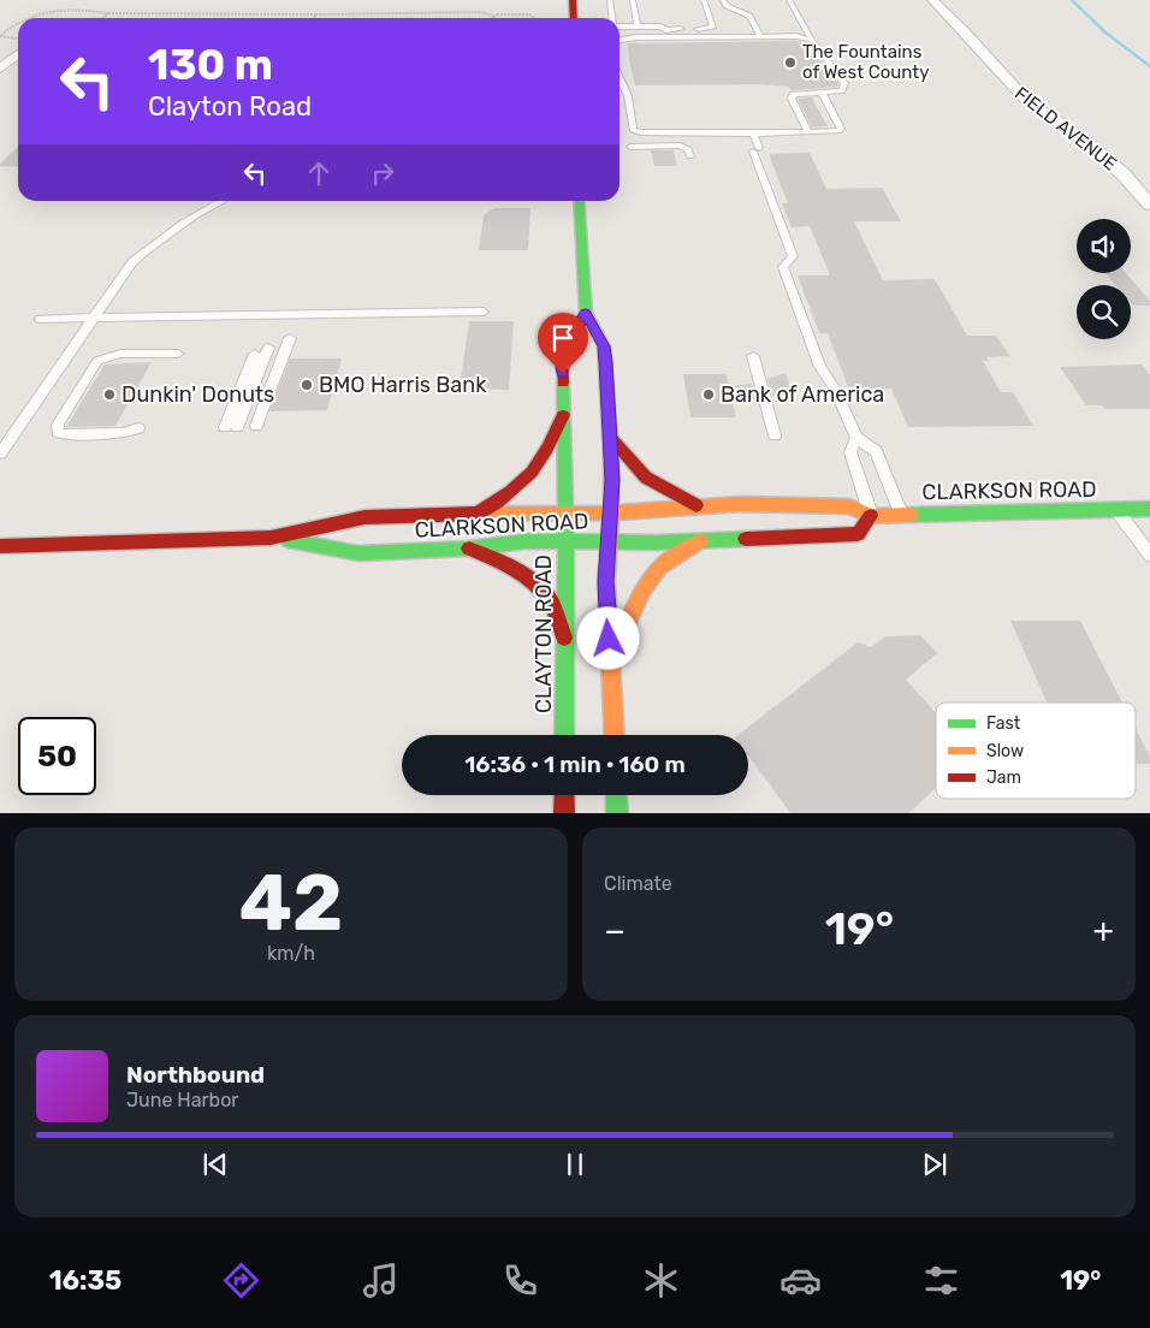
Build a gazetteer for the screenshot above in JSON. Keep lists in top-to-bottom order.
{
  "streets": {
    "main road": ["CLARKSON ROAD", "CLAYTON ROAD"],
    "street": ["FIELD AVENUE"]
  },
  "crossings": [
    ["CLARKSON ROAD", "CLAYTON ROAD"]
  ],
  "places": [
    "The Fountains of West County",
    "BMO Harris Bank",
    "Dunkin' Donuts",
    "Bank of America"
  ],
  "legend": ["Fast", "Slow", "Jam"],
  "page": {
    "turn": ["130 m", "Clayton Road"],
    "limit": "50",
    "trip": "16:36 · 1 min · 160 m",
    "tile": [
      ["42", "km/h"],
      "Climate"
    ],
    "heat": ["−", "19°", "+"],
    "song": ["Northbound", "June Harbor"],
    "tabs": ["16:35", "19°"]
  }
}
